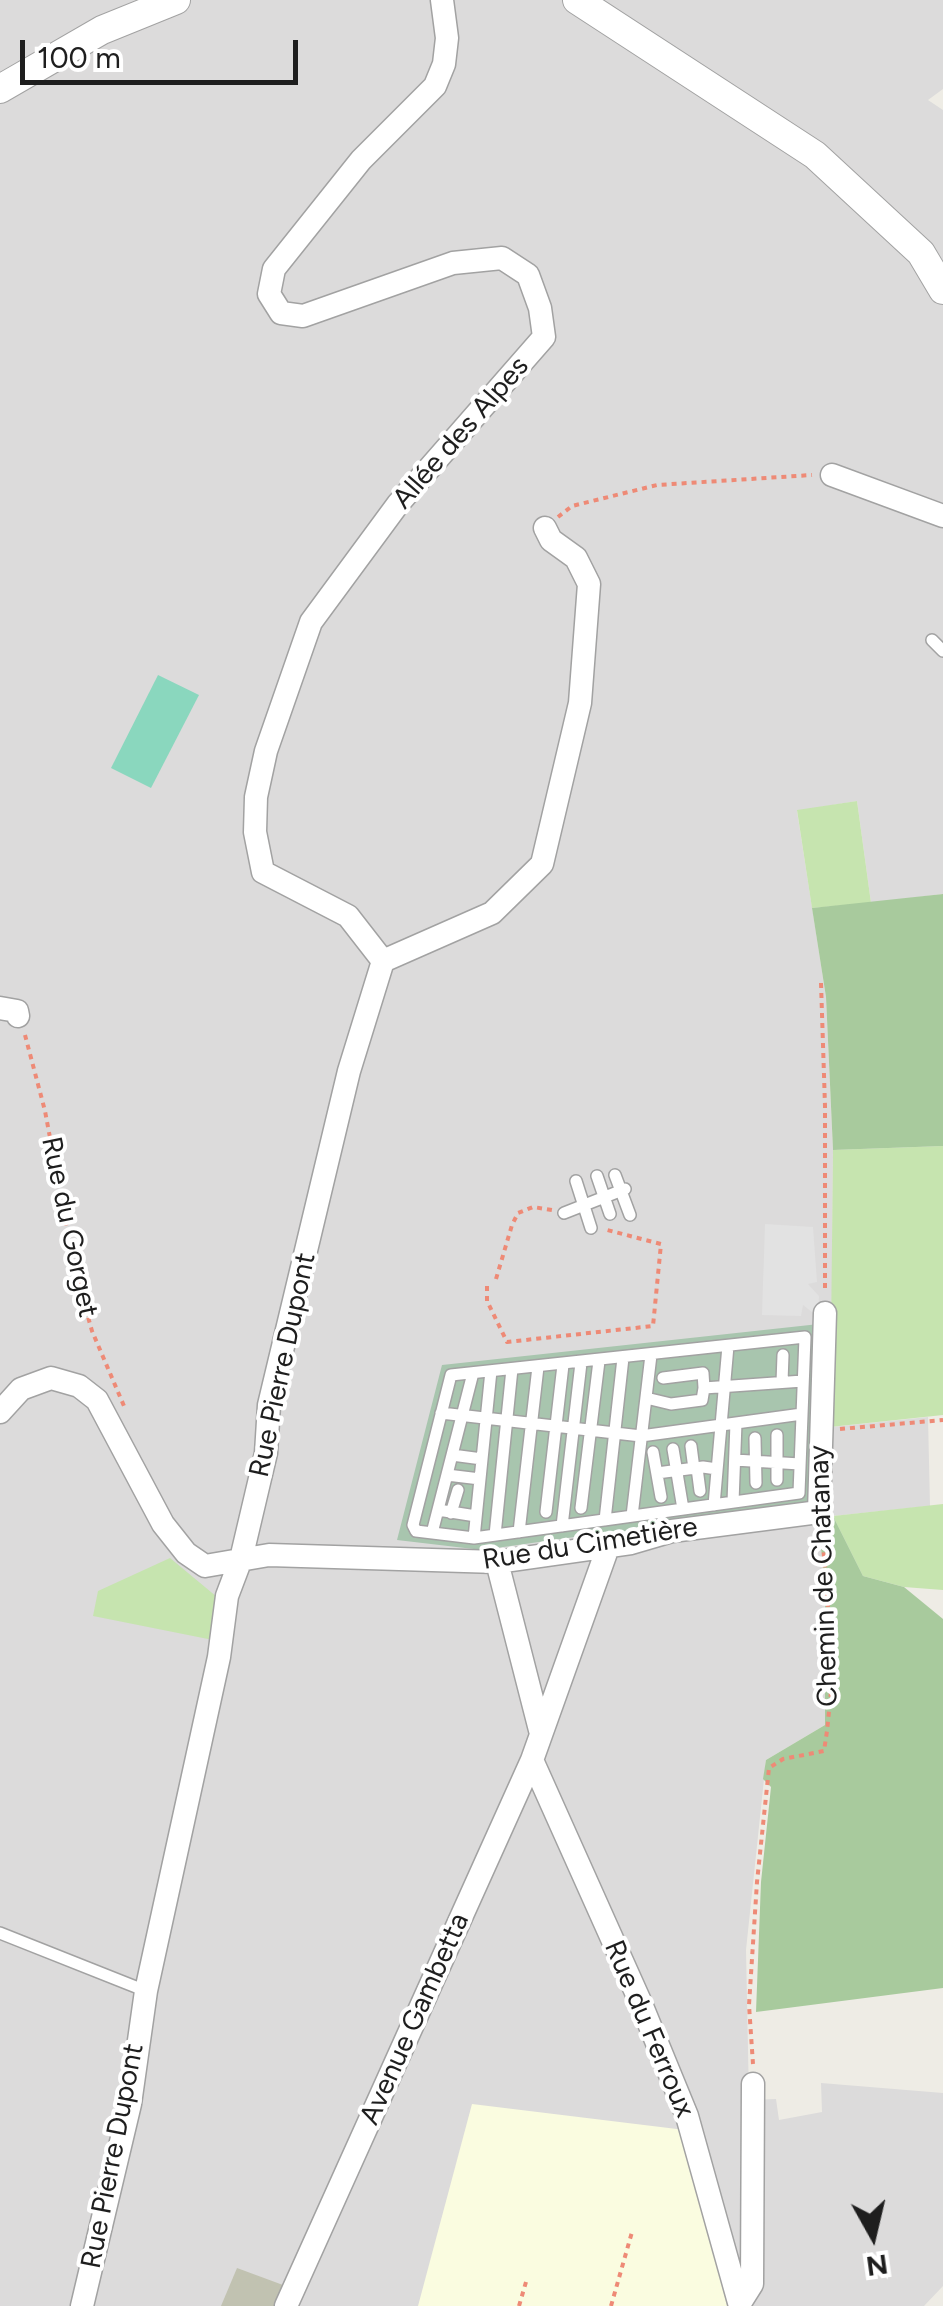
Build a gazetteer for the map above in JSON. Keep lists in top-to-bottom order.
{
  "streets": {
    "street": [
      "Allée des Alpes",
      "Rue Pierre Dupont",
      "Rue du Cimetière",
      "Chemin de Chatanay",
      "Avenue Gambetta",
      "Rue du Ferroux"
    ],
    "path": ["Rue du Gorget"]
  },
  "crossings": [
    ["Allée des Alpes", "Rue Pierre Dupont"],
    ["Rue Pierre Dupont", "Rue du Cimetière"],
    ["Rue du Cimetière", "Chemin de Chatanay"],
    ["Rue du Cimetière", "Avenue Gambetta"],
    ["Avenue Gambetta", "Rue du Ferroux"]
  ],
  "scale_bar": "100 m",
  "north": "bottom"
}
